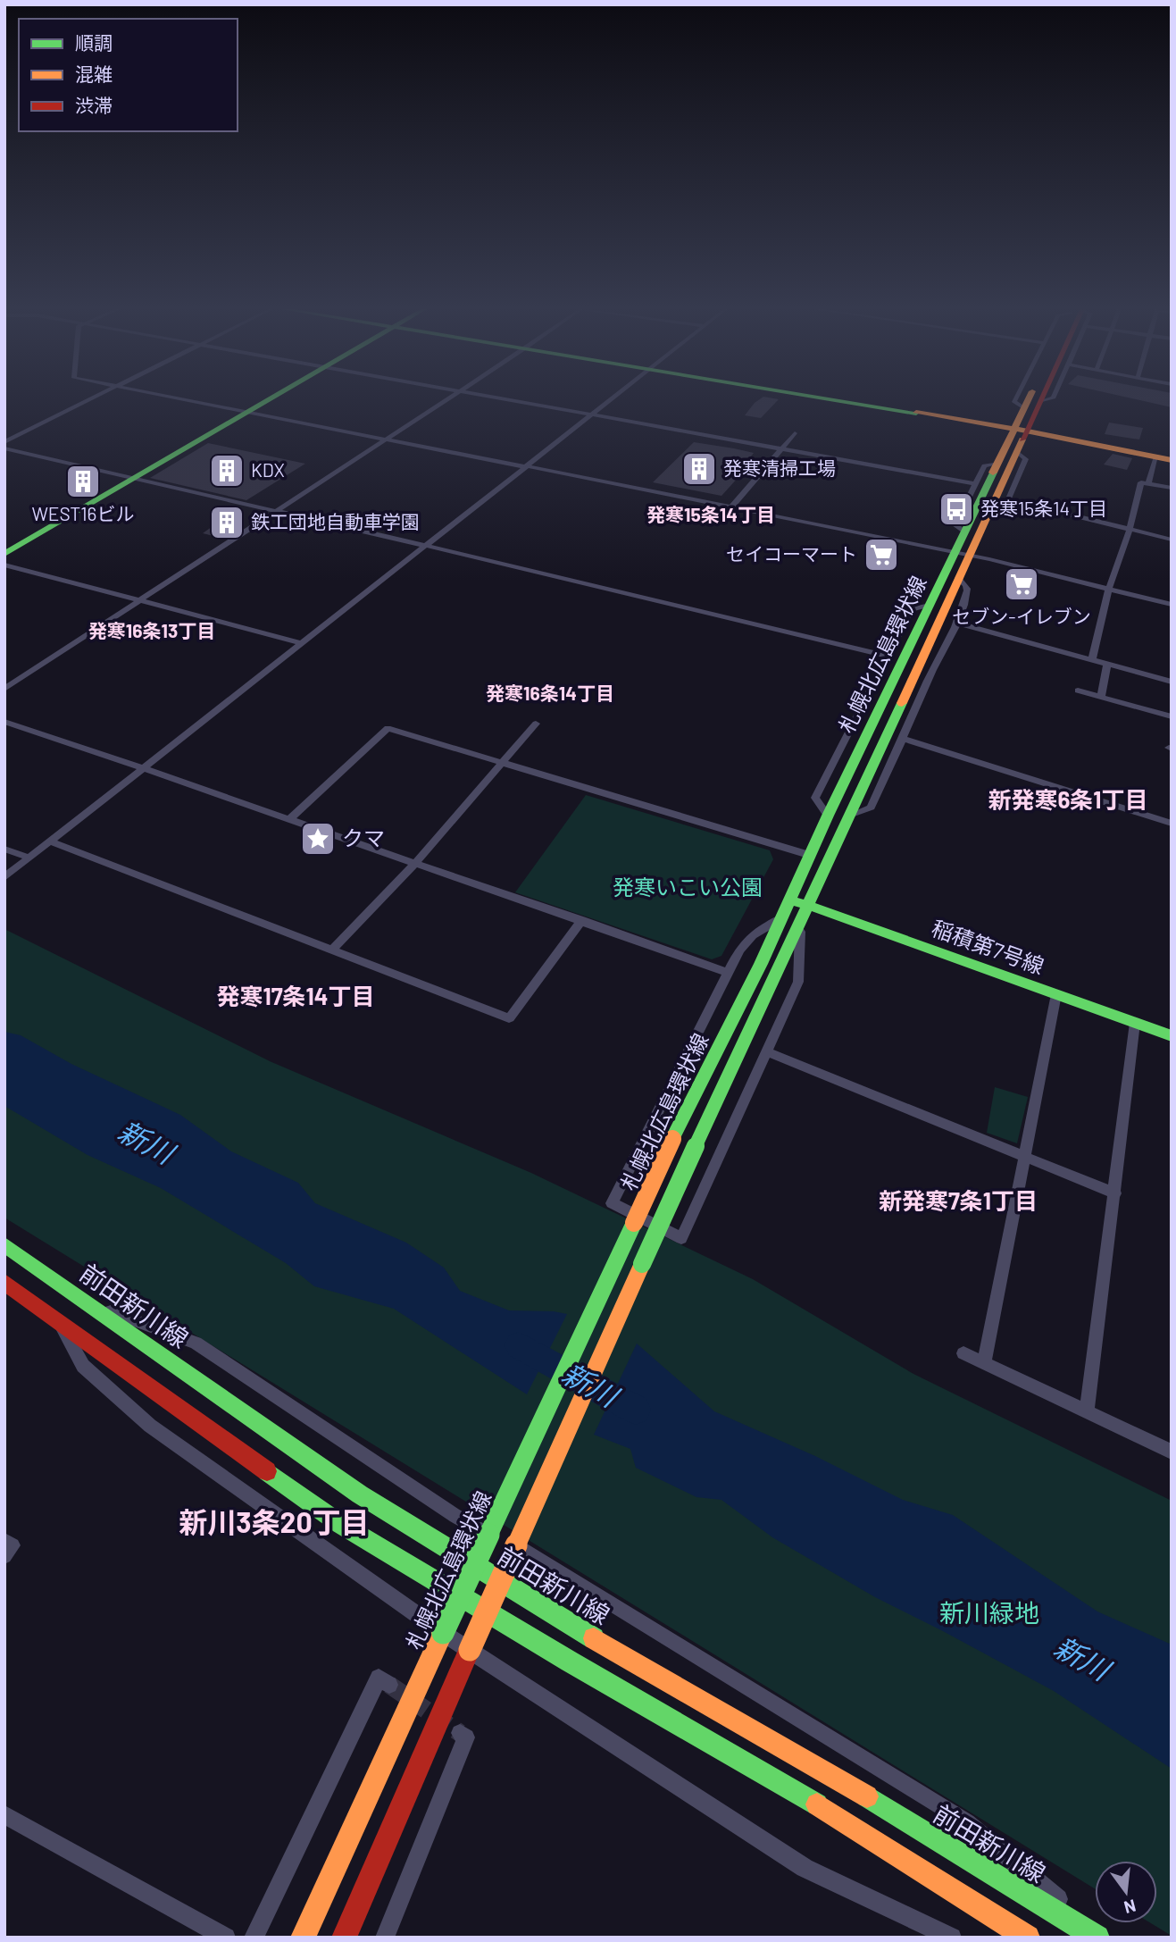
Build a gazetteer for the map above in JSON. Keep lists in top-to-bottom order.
{
  "streets": {
    "main road": ["札幌北広島環状線", "稲積第7号線", "前田新川線"]
  },
  "crossings": [
    ["札幌北広島環状線", "稲積第7号線"]
  ],
  "districts": [
    "発寒15条14丁目",
    "発寒16条13丁目",
    "発寒16条14丁目",
    "新発寒6条1丁目",
    "発寒17条14丁目",
    "新発寒7条1丁目",
    "新川3条20丁目"
  ],
  "water": ["新川"],
  "parks": ["発寒いこい公園", "新川緑地"],
  "places": {
    "building": [
      "発寒清掃工場",
      "KDX",
      "WEST16ビル",
      "鉄工団地自動車学園"
    ],
    "bus stop": ["発寒15条14丁目"],
    "supermarket": ["セイコーマート", "セブン-イレブン"],
    "place": ["クマ"]
  },
  "legend": ["順調", "混雑", "渋滞"],
  "north": "bottom"
}
